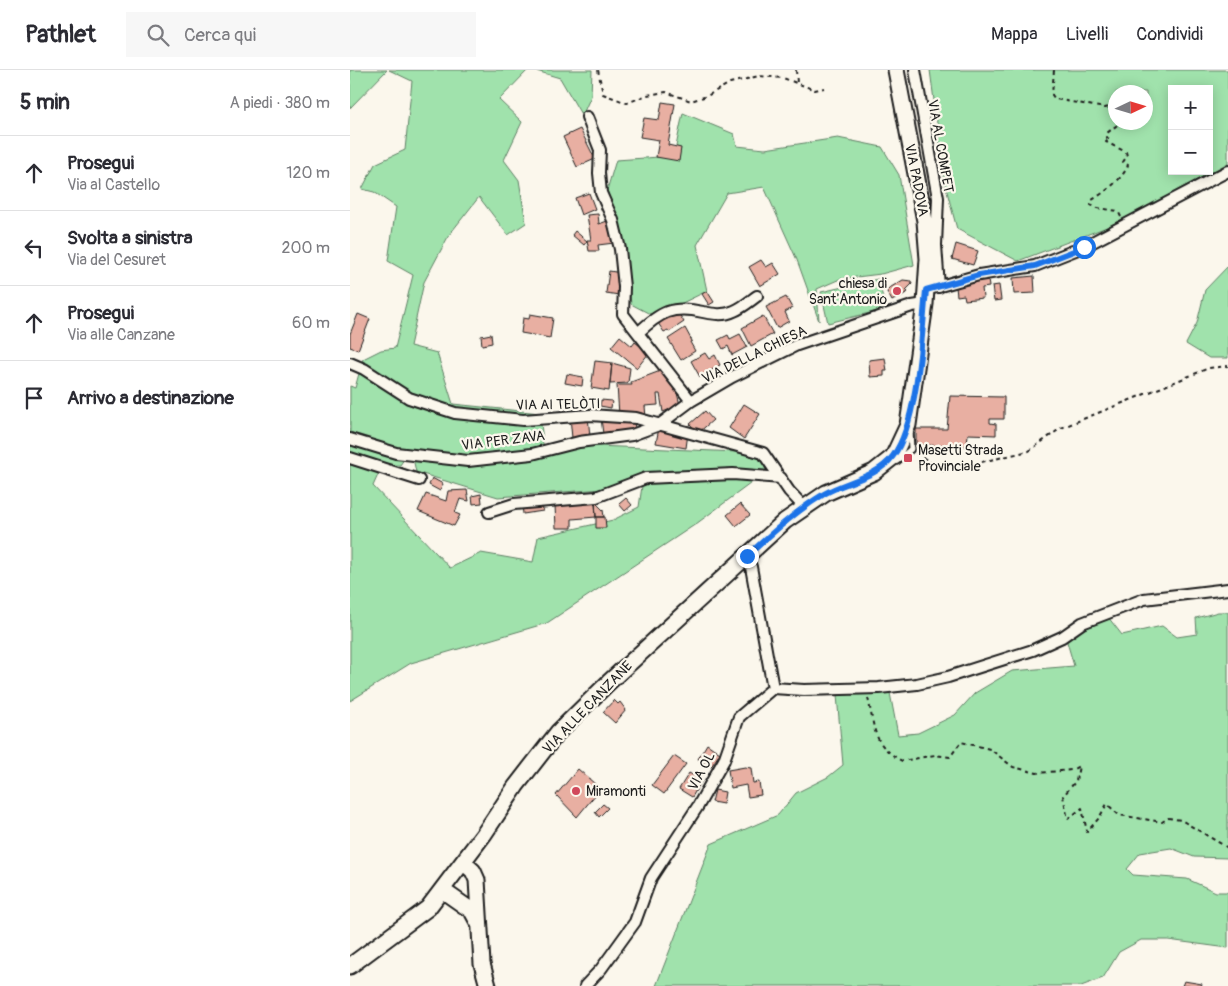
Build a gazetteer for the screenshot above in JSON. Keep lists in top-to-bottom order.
{
  "streets": {
    "main road": ["VIA PADOVA", "VIA ALLE CANZANE"],
    "street": [
      "VIA AL COMPET",
      "VIA DELLA CHIESA",
      "VIA AI TELÒTI",
      "VIA PER ZAVA",
      "VIA OL"
    ]
  },
  "crossings": [
    ["VIA AL COMPET", "VIA PADOVA"],
    ["VIA AL COMPET", "VIA DELLA CHIESA"],
    ["VIA PADOVA", "VIA DELLA CHIESA"],
    ["VIA PADOVA", "VIA ALLE CANZANE"],
    ["VIA DELLA CHIESA", "VIA AI TELÒTI"],
    ["VIA DELLA CHIESA", "VIA PER ZAVA"],
    ["VIA AI TELÒTI", "VIA PER ZAVA"],
    ["VIA AI TELÒTI", "VIA ALLE CANZANE"]
  ],
  "places": {
    "other": ["chiesa di Sant'Antonio", "Miramonti"],
    "transit": ["Masetti Strada Provinciale"]
  },
  "north": "right",
  "page": {
    "header": "Pathlet",
    "search": "Cerca qui",
    "nav": ["Mappa", "Livelli", "Condividi"],
    "heading": ["5 min", "A piedi · 380 m"],
    "map_buttons": ["+", "−"],
    "list": [
      ["Prosegui", "Via al Castello", "120 m"],
      ["Svolta a sinistra", "Via del Cesuret", "200 m"],
      ["Prosegui", "Via alle Canzane", "60 m"],
      "Arrivo a destinazione"
    ]
  }
}
